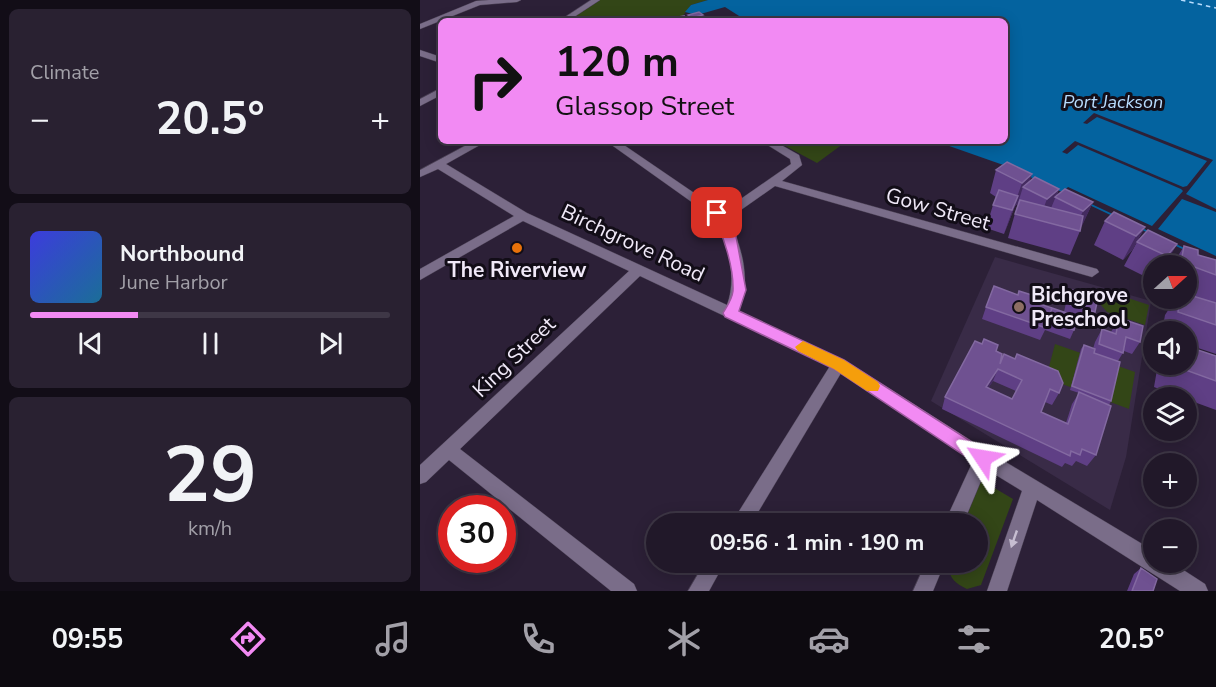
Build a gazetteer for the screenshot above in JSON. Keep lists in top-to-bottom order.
{
  "streets": {
    "street": ["Gow Street", "Birchgrove Road", "King Street"]
  },
  "crossings": [
    ["Birchgrove Road", "King Street"]
  ],
  "water": ["Port Jackson"],
  "places": ["The Riverview", "Bichgrove Preschool"],
  "north": "right",
  "page": {
    "tile": [
      "Climate",
      ["29", "km/h"]
    ],
    "turn": ["120 m", "Glassop Street"],
    "heat": ["−", "20.5°", "+"],
    "song": ["Northbound", "June Harbor"],
    "map_buttons": ["+", "−"],
    "limit": "30",
    "trip": "09:56 · 1 min · 190 m",
    "tabs": ["09:55", "20.5°"]
  }
}
